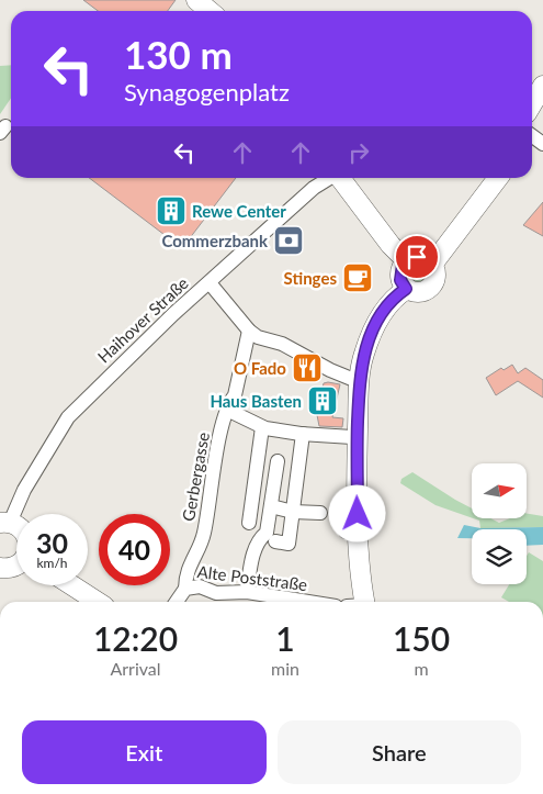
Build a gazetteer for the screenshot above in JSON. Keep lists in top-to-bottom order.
{
  "streets": {
    "street": ["Haihover Straße", "Gerbergasse", "Alte Poststraße"]
  },
  "crossings": [
    ["Gerbergasse", "Alte Poststraße"]
  ],
  "places": {
    "building": ["Rewe Center", "Haus Basten"],
    "bank": ["Commerzbank"],
    "cafe": ["Stinges"],
    "restaurant": ["O Fado"]
  },
  "north": "right",
  "page": {
    "turn": ["130 m", "Synagogenplatz"],
    "speed": "30 km/h",
    "limit": "40",
    "eta": [
      "12:20",
      "Arrival",
      "1",
      "min",
      "150",
      "m"
    ],
    "buttons": ["Exit", "Share"]
  }
}
